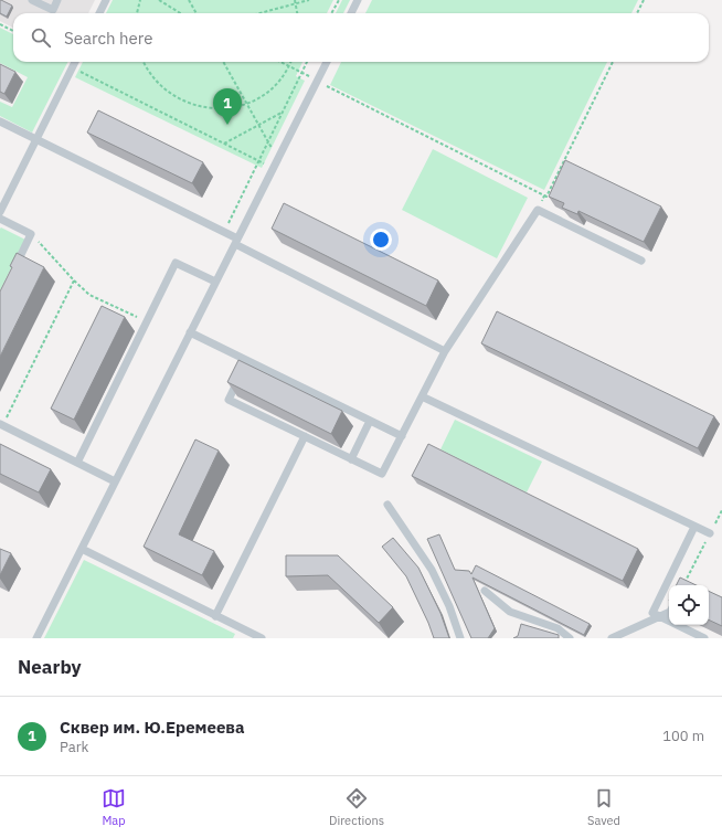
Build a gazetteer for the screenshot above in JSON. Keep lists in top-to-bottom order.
{
  "page": {
    "search": "Search here",
    "pins": "1",
    "heading": "Nearby",
    "list": [
      {
        "mark": "1",
        "name": "Сквер им. Ю.Еремеева",
        "note": "Park",
        "value": "100 m"
      }
    ],
    "nav": ["Map", "Directions", "Saved"]
  }
}
